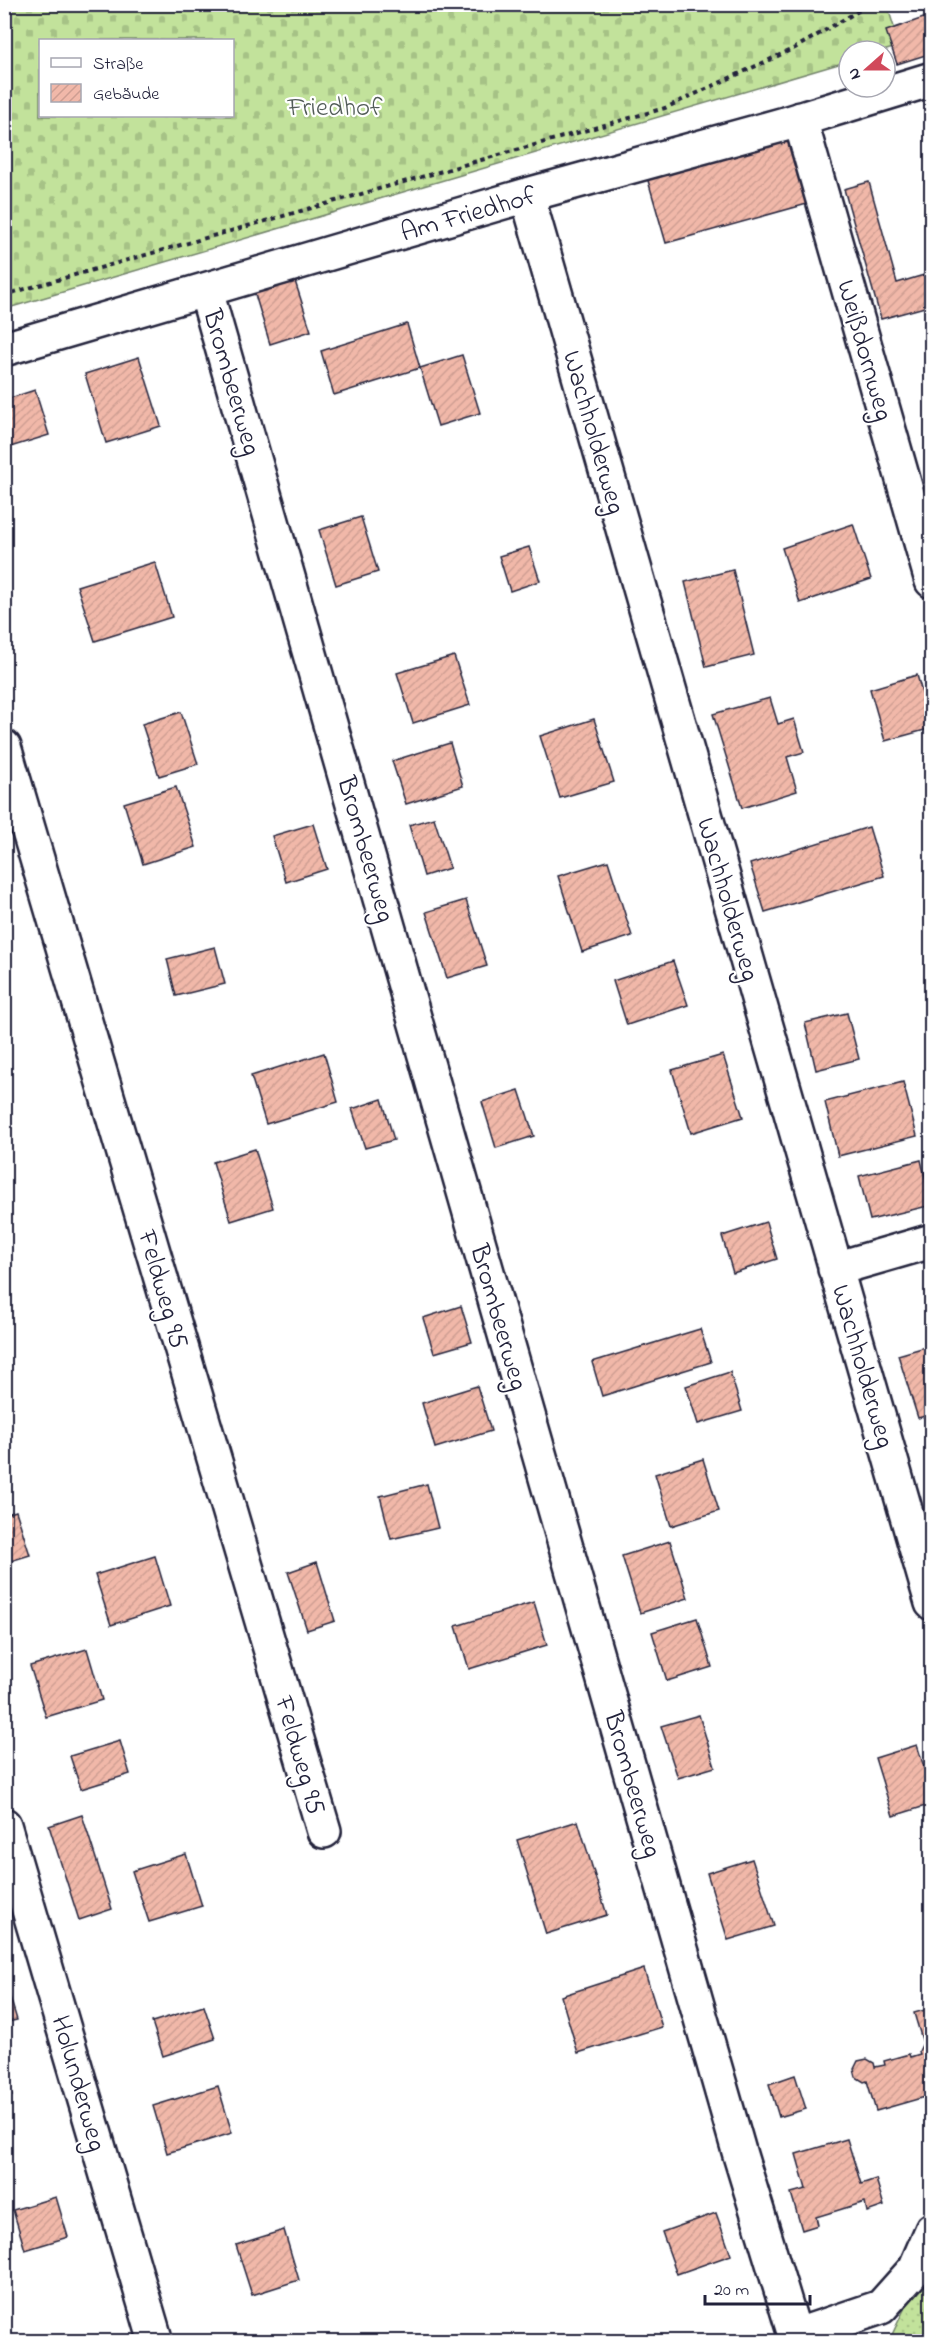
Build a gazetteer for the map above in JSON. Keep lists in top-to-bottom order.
{
  "streets": {
    "street": [
      "Am Friedhof",
      "Weißdornweg",
      "Brombeerweg",
      "Wachholderweg",
      "Feldweg 95",
      "Holunderweg"
    ]
  },
  "crossings": [
    ["Am Friedhof", "Weißdornweg"],
    ["Am Friedhof", "Brombeerweg"],
    ["Am Friedhof", "Wachholderweg"]
  ],
  "parks": ["Friedhof"],
  "legend": ["Straße", "Gebäude"],
  "scale_bar": "20 m",
  "north": "left"
}
